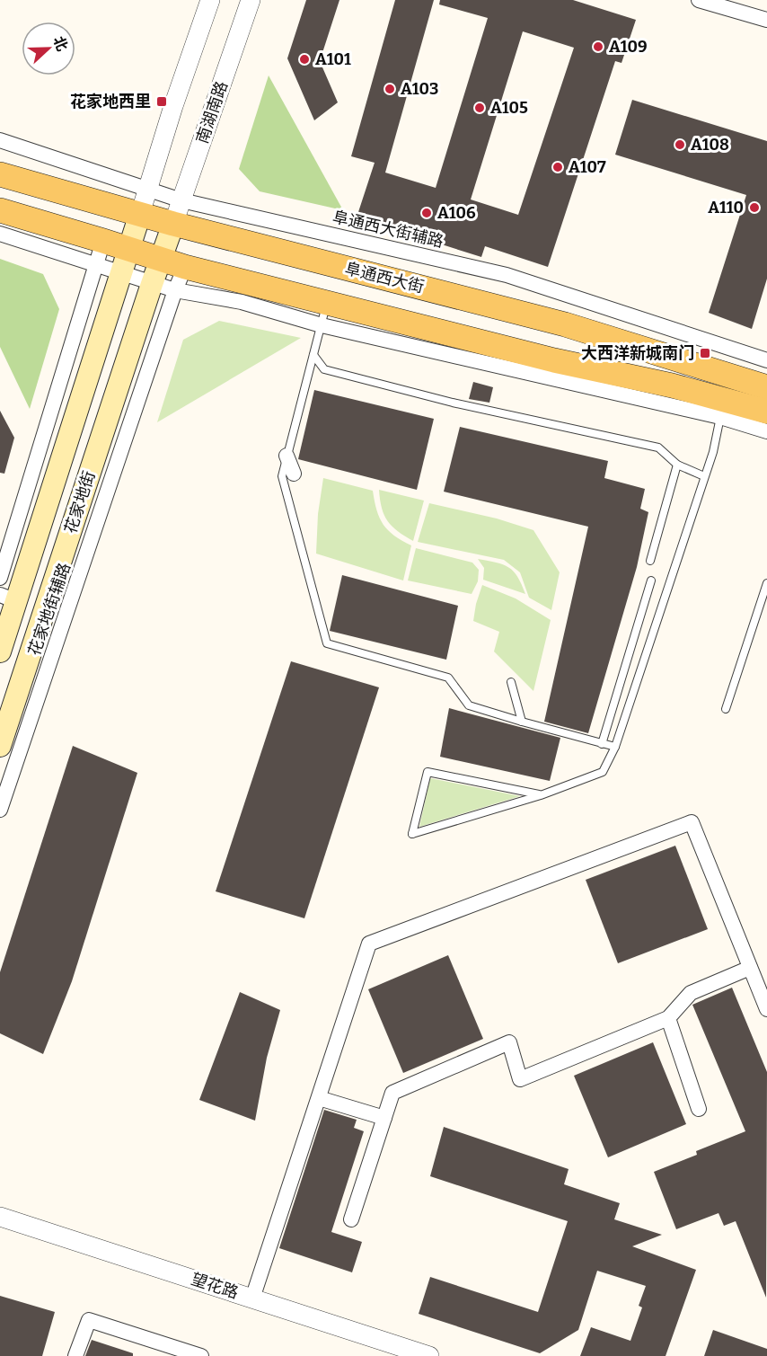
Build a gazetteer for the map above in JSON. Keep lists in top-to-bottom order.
{
  "streets": {
    "main road": ["阜通西大街", "花家地街"],
    "street": [
      "南湖南路",
      "阜通西大街辅路",
      "花家地街辅路",
      "望花路"
    ]
  },
  "crossings": [
    ["南湖南路", "阜通西大街辅路"],
    ["南湖南路", "阜通西大街"],
    ["南湖南路", "花家地街"],
    ["阜通西大街", "花家地街"]
  ],
  "places": {
    "other": [
      "A109",
      "A101",
      "A103",
      "A105",
      "A108",
      "A107",
      "A110",
      "A106"
    ],
    "transit": ["花家地西里", "大西洋新城南门"]
  },
  "north": "right"
}
